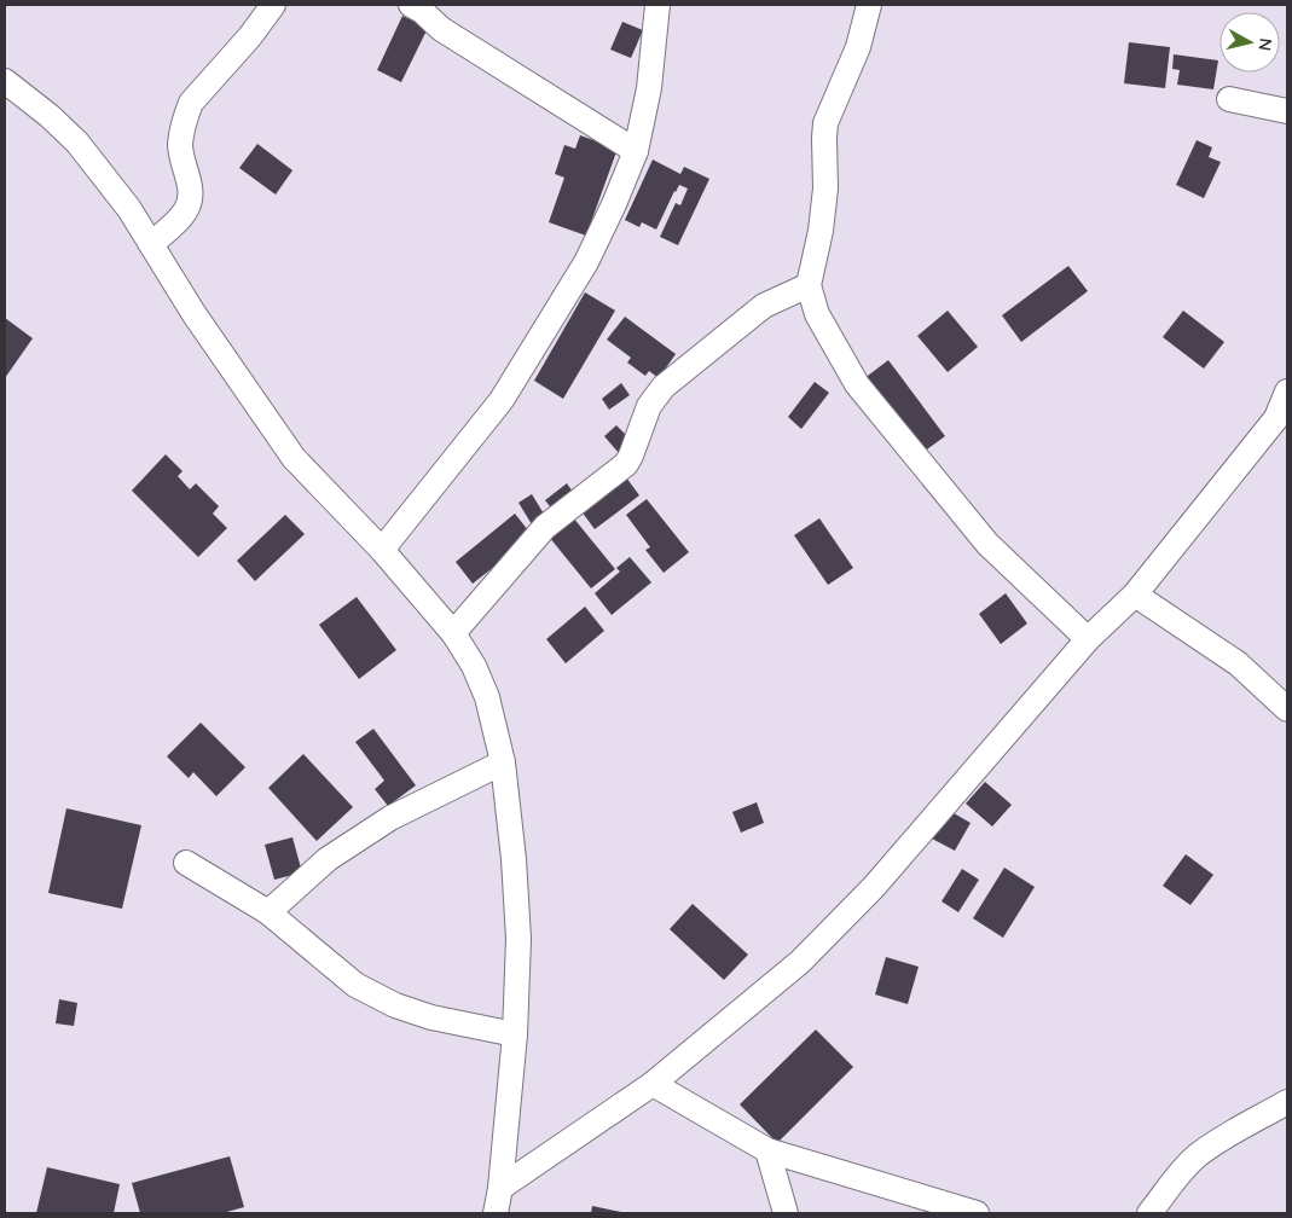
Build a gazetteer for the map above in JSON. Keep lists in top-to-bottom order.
{
  "north": "right"
}
